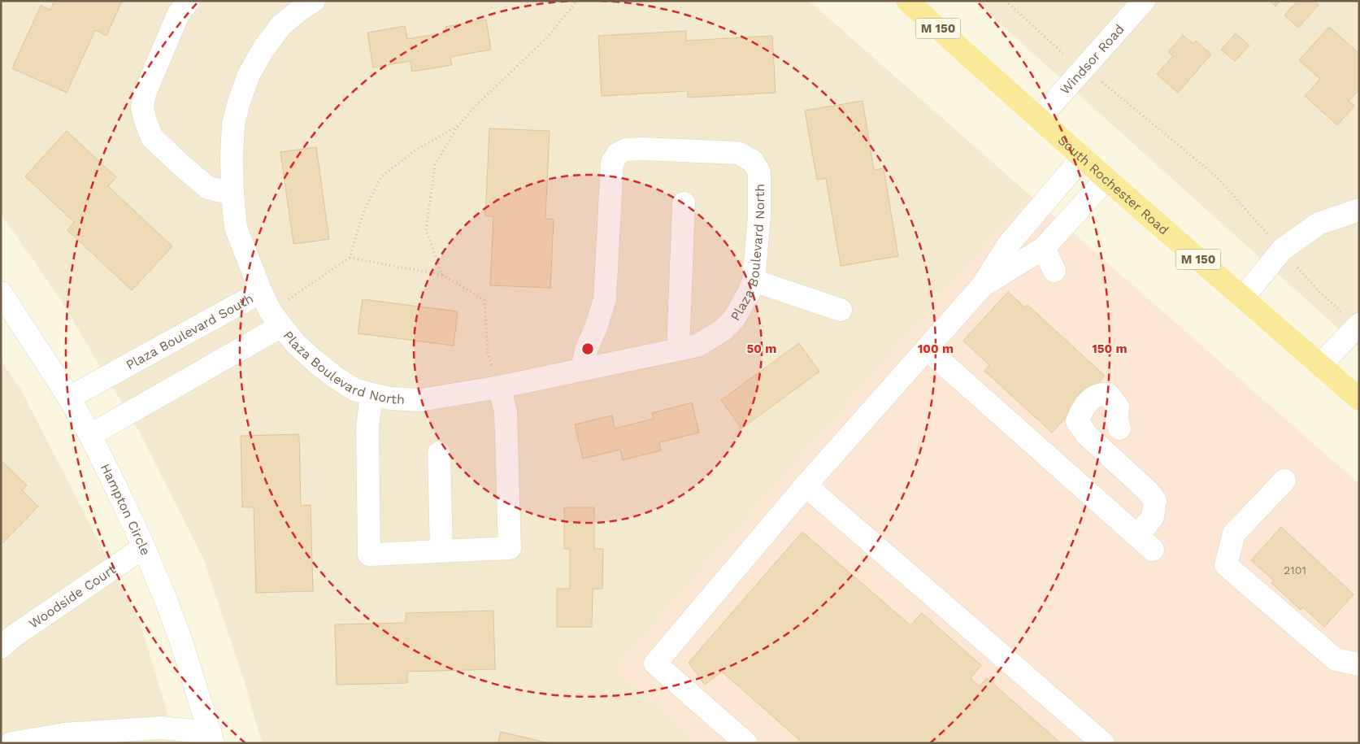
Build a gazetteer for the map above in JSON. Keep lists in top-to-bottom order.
{
  "streets": {
    "main road": ["M 150", "South Rochester Road"],
    "street": [
      "Windsor Road",
      "Plaza Boulevard North",
      "Plaza Boulevard South",
      "Hampton Circle",
      "Woodside Court"
    ]
  },
  "crossings": [
    ["Windsor Road", "South Rochester Road"],
    ["Plaza Boulevard North", "Plaza Boulevard South"],
    ["Plaza Boulevard North", "Hampton Circle"],
    ["Plaza Boulevard South", "Hampton Circle"],
    ["Hampton Circle", "Woodside Court"]
  ],
  "house_numbers": ["2101"],
  "rings": ["50 m", "100 m", "150 m"]
}
